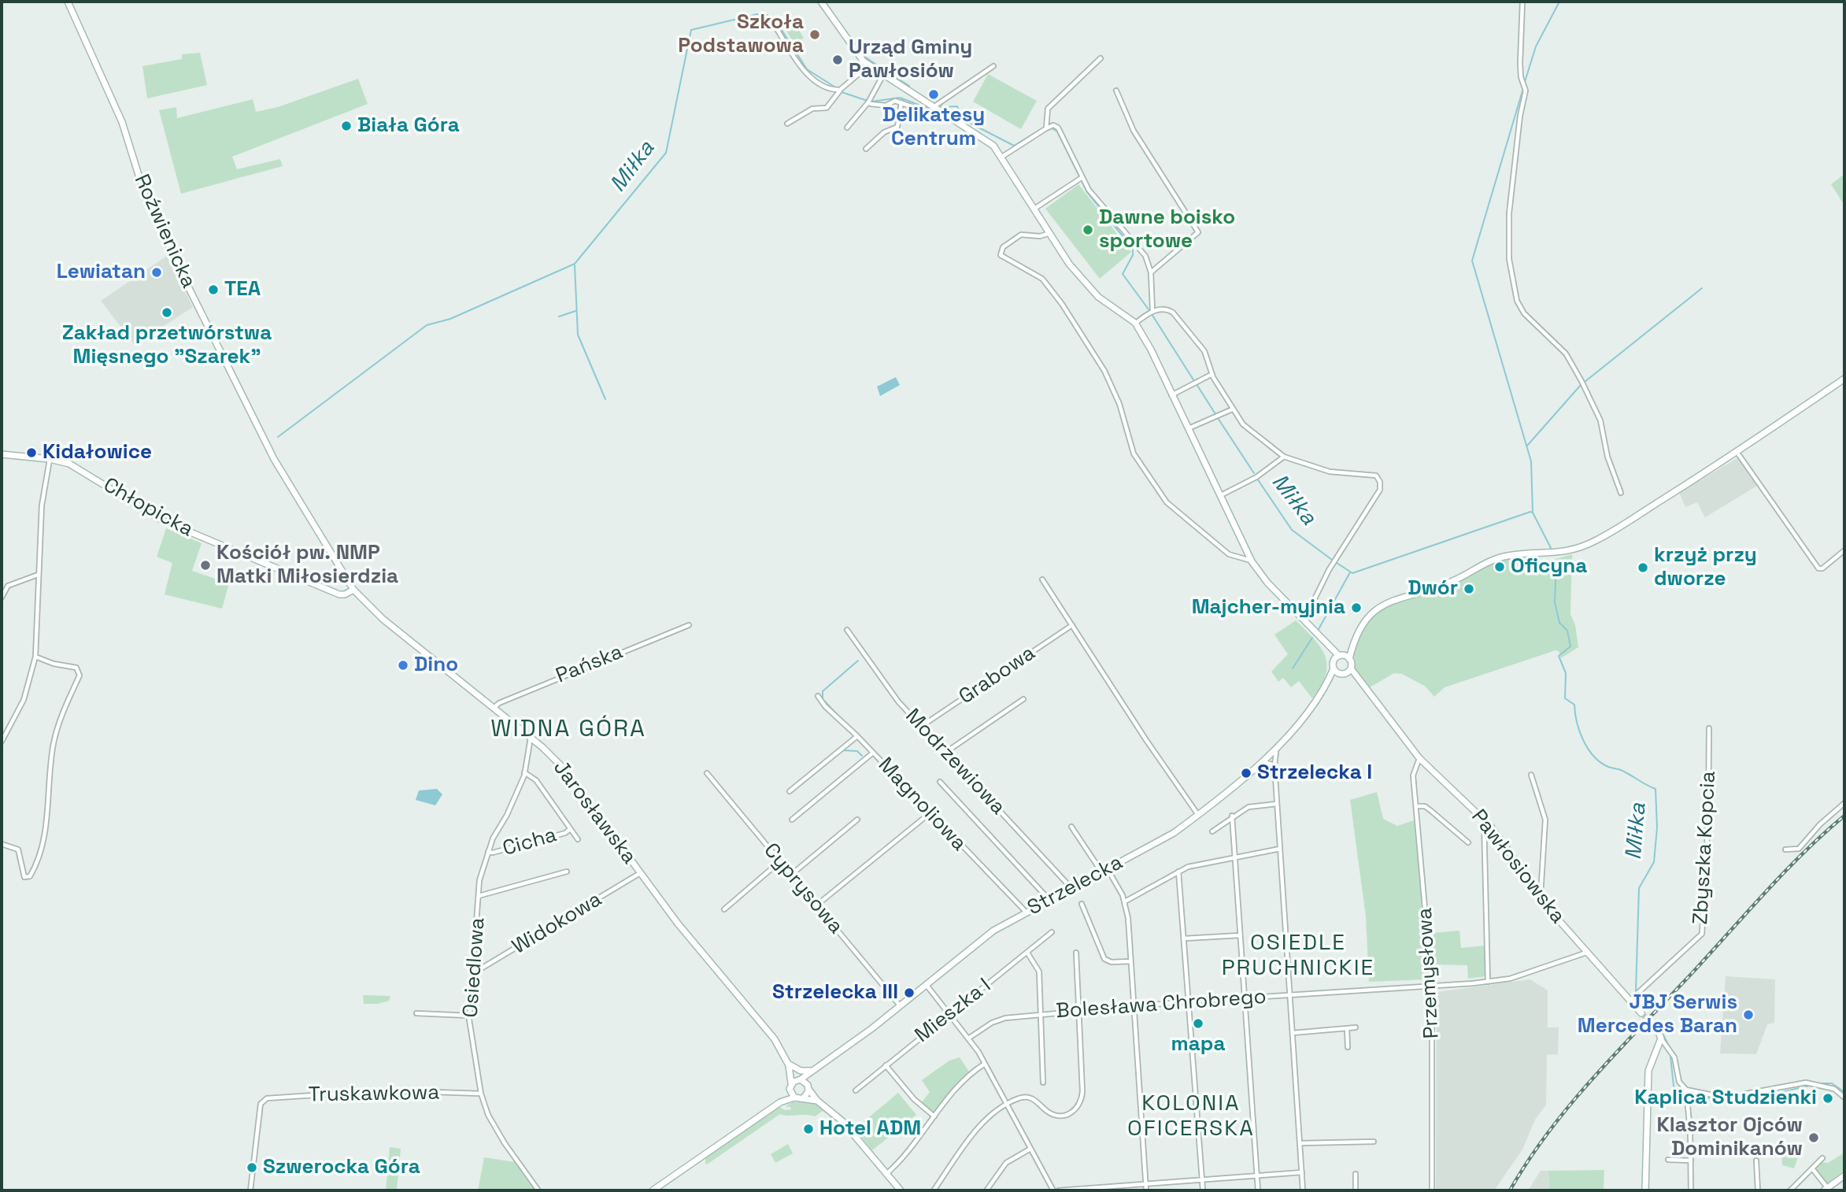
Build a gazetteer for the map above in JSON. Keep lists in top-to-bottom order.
{
  "streets": {
    "street": [
      "Roźwienicka",
      "Chłopicka",
      "Pańska",
      "Grabowa",
      "Modrzewiowa",
      "Magnoliowa",
      "Jarosławska",
      "Cicha",
      "Zbyszka Kopcia",
      "Pawłosiowska",
      "Strzelecka",
      "Cyprysowa",
      "Widokowa",
      "Osiedlowa",
      "Przemysłowa",
      "Bolesława Chrobrego",
      "Mieszka I",
      "Truskawkowa"
    ]
  },
  "crossings": [
    ["Roźwienicka", "Jarosławska"],
    ["Chłopicka", "Jarosławska"],
    ["Pańska", "Jarosławska"],
    ["Grabowa", "Modrzewiowa"],
    ["Modrzewiowa", "Strzelecka"],
    ["Magnoliowa", "Strzelecka"],
    ["Jarosławska", "Strzelecka"],
    ["Jarosławska", "Widokowa"],
    ["Jarosławska", "Osiedlowa"],
    ["Cicha", "Osiedlowa"],
    ["Zbyszka Kopcia", "Pawłosiowska"],
    ["Pawłosiowska", "Strzelecka"],
    ["Pawłosiowska", "Przemysłowa"],
    ["Pawłosiowska", "Bolesława Chrobrego"],
    ["Strzelecka", "Cyprysowa"],
    ["Widokowa", "Osiedlowa"],
    ["Osiedlowa", "Truskawkowa"],
    ["Przemysłowa", "Bolesława Chrobrego"]
  ],
  "districts": ["WIDNA GÓRA", "OSIEDLE PRUCHNICKIE", "KOLONIA OFICERSKA"],
  "water": ["Miłka"],
  "places": [
    "Szkoła Podstawowa",
    "Urząd Gminy Pawłosiów",
    "Delikatesy Centrum",
    "Biała Góra",
    "Dawne boisko sportowe",
    "Lewiatan",
    "TEA",
    "Zakład przetwórstwa Mięsnego \"Szarek\"",
    "Kidałowice",
    "Kościół pw. NMP Matki Miłosierdzia",
    "Oficyna",
    "krzyż przy dworze",
    "Dwór",
    "Majcher-myjnia",
    "Dino",
    "Strzelecka I",
    "Strzelecka III",
    "JBJ Serwis Mercedes Baran",
    "mapa",
    "Kaplica Studzienki",
    "Hotel ADM",
    "Klasztor Ojców Dominikanów",
    "Szwerocka Góra"
  ]
}
